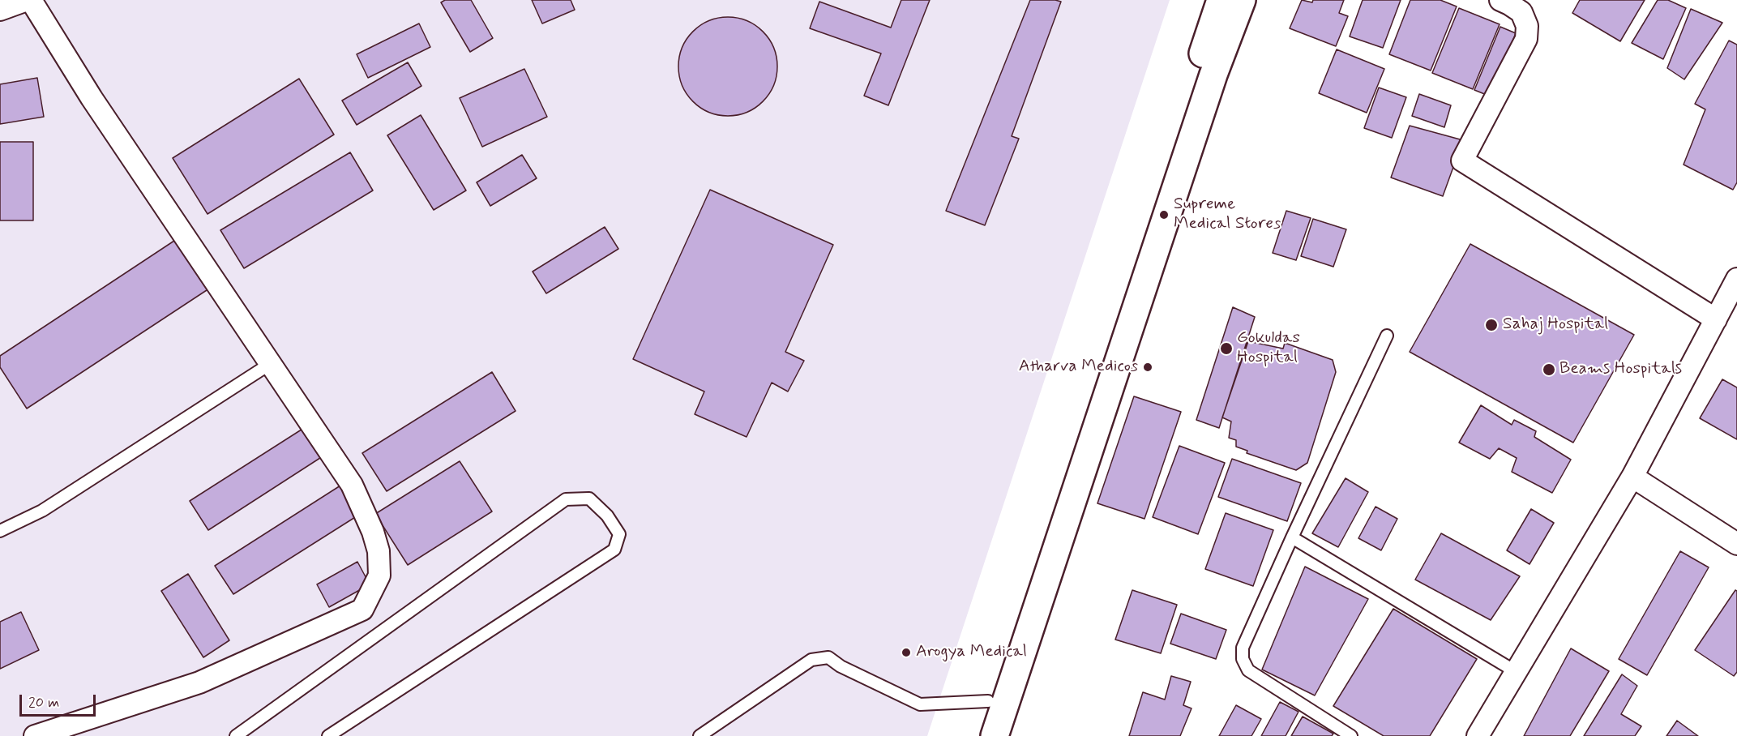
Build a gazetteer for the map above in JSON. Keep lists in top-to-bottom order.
{
  "places": [
    "Supreme Medical Stores",
    "Sahaj Hospital",
    "Gokuldas Hospital",
    "Atharva Medicos",
    "Beams Hospitals",
    "Arogya Medical"
  ],
  "scale_bar": "20 m"
}
